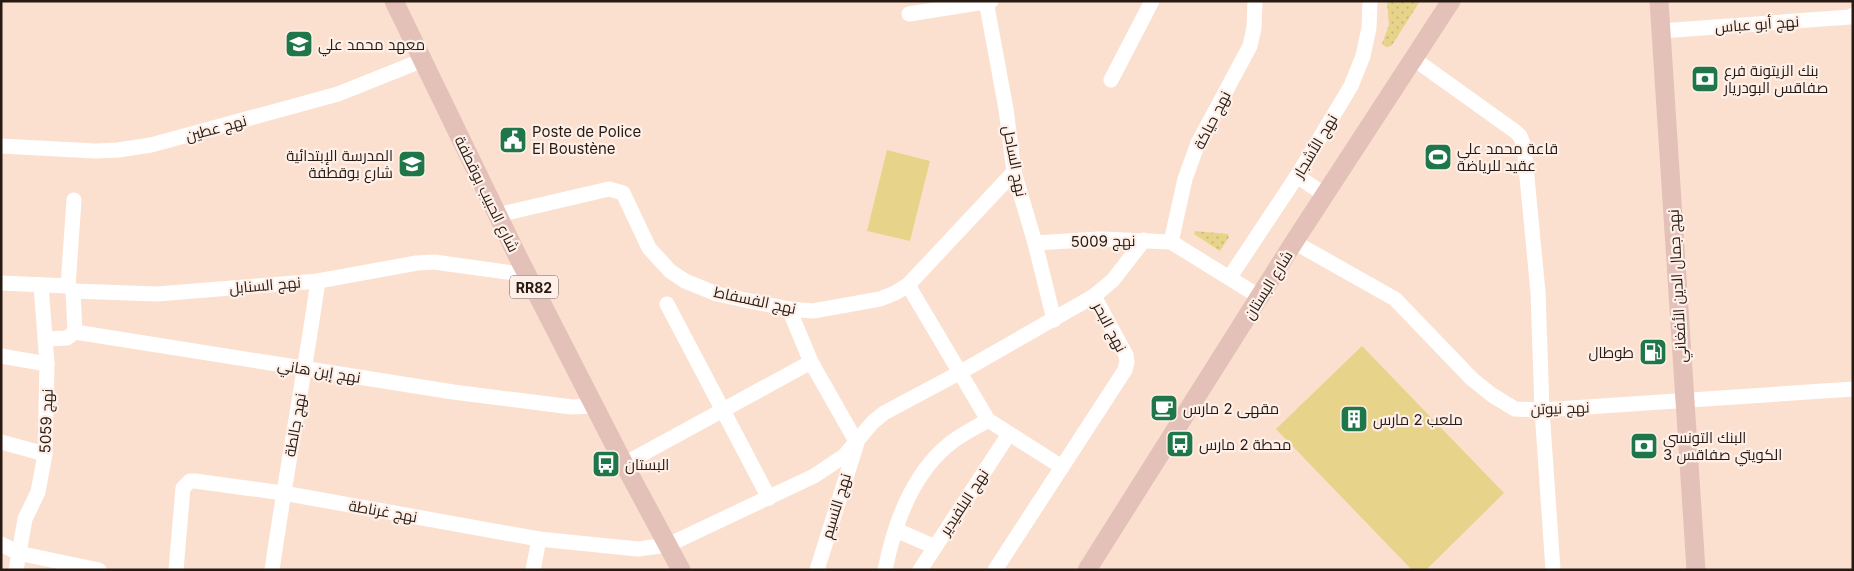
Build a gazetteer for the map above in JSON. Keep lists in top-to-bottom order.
{
  "streets": {
    "main road": [
      "شارع الحبيب بوقطفة",
      "شارع البستان",
      "نهج جمال الدين الأفغاني",
      "RR82"
    ],
    "street": [
      "نهج أبو عباس",
      "نهج حياكة",
      "نهج عطين",
      "نهج الأشجار",
      "نهج الساحل",
      "نهج 5009",
      "نهج السنابل",
      "نهج الفسفاط",
      "نهج البحر",
      "نهج إبن هاني",
      "نهج نيوتن",
      "نهج 5059",
      "نهج جالطة",
      "نهج البلفيدير",
      "نهج النسيم",
      "نهج غرناطة"
    ]
  },
  "crossings": [
    ["نهج أبو عباس", "نهج جمال الدين الأفغاني"],
    ["نهج حياكة", "نهج 5009"],
    ["نهج عطين", "شارع الحبيب بوقطفة"],
    ["نهج الساحل", "نهج 5009"],
    ["نهج الساحل", "نهج الفسفاط"],
    ["نهج الساحل", "نهج البحر"],
    ["شارع الحبيب بوقطفة", "نهج السنابل"],
    ["شارع الحبيب بوقطفة", "نهج الفسفاط"],
    ["شارع الحبيب بوقطفة", "نهج إبن هاني"],
    ["شارع الحبيب بوقطفة", "نهج غرناطة"],
    ["نهج السنابل", "نهج 5059"],
    ["نهج السنابل", "نهج جالطة"],
    ["شارع البستان", "نهج نيوتن"],
    ["نهج جمال الدين الأفغاني", "نهج نيوتن"],
    ["نهج البحر", "نهج النسيم"],
    ["نهج البحر", "نهج غرناطة"],
    ["نهج إبن هاني", "نهج 5059"],
    ["نهج إبن هاني", "نهج جالطة"],
    ["نهج جالطة", "نهج غرناطة"],
    ["نهج النسيم", "نهج غرناطة"]
  ],
  "places": {
    "school or university": ["معهد محمد علي", "المدرسة الإبتدائية شارع بوقطفة"],
    "bank": ["بنك الزيتونة فرع صفاقس البودريار", "البنك التونسي الكويتي صفاقس 3"],
    "public building": ["Poste de Police El Boustène"],
    "sports": ["قاعة محمد علي عقيد للرياضة"],
    "fuel station": ["طوطال"],
    "cafe": ["مقهى 2 مارس"],
    "building": ["ملعب 2 مارس"],
    "bus stop": ["محطة 2 مارس", "البستان"]
  }
}
